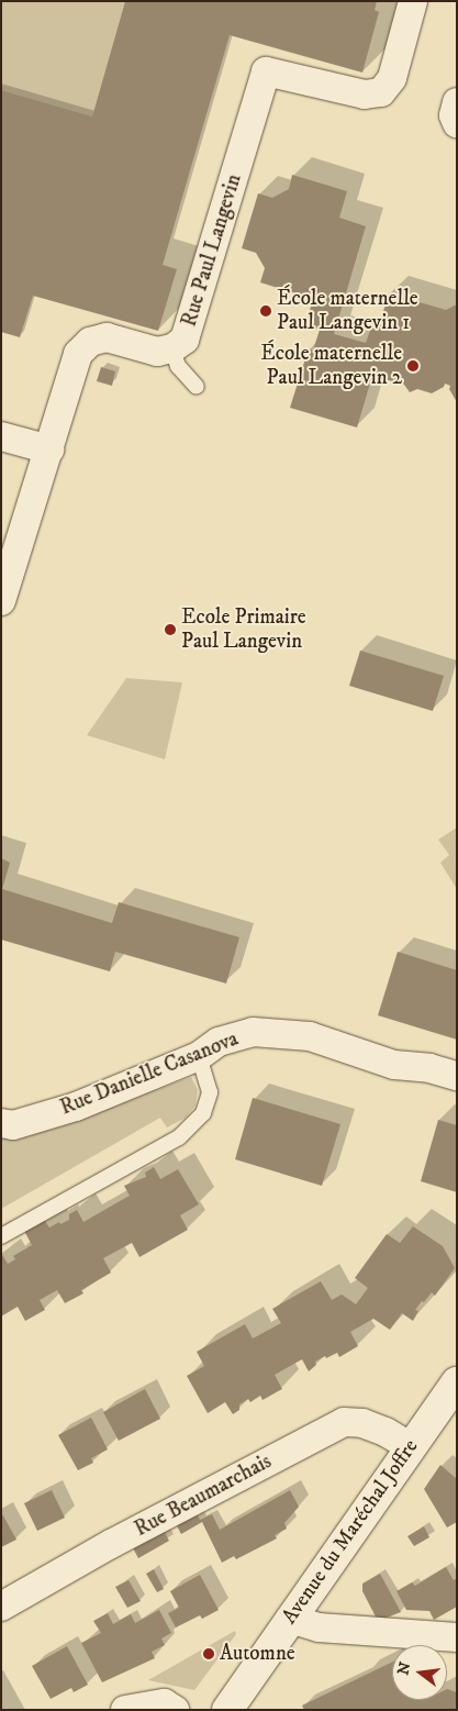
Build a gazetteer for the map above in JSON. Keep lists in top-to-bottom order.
{
  "streets": {
    "main road": ["Avenue du Maréchal Joffre"],
    "street": ["Rue Paul Langevin", "Rue Danielle Casanova", "Rue Beaumarchais"]
  },
  "crossings": [
    ["Rue Beaumarchais", "Avenue du Maréchal Joffre"]
  ],
  "places": [
    "École maternelle Paul Langevin 1",
    "École maternelle Paul Langevin 2",
    "Ecole Primaire Paul Langevin",
    "Automne"
  ],
  "north": "left"
}
